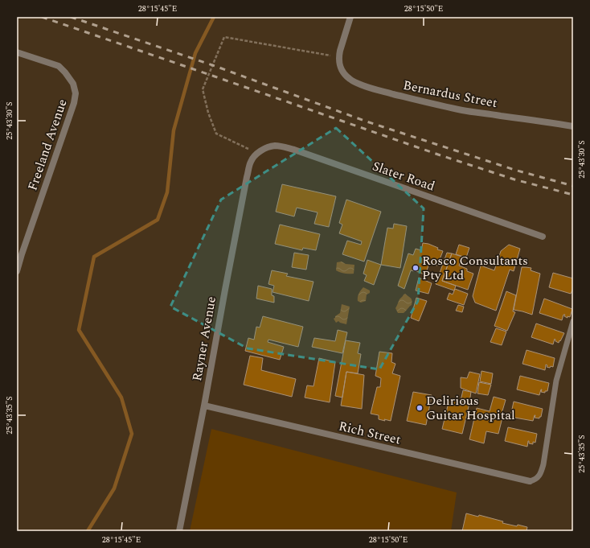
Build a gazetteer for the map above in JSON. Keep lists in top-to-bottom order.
{
  "streets": {
    "street": [
      "Bernardus Street",
      "Freeland Avenue",
      "Slater Road",
      "Rayner Avenue",
      "Rich Street"
    ]
  },
  "crossings": [
    ["Slater Road", "Rayner Avenue"],
    ["Rayner Avenue", "Rich Street"]
  ],
  "places": ["Rosco Consultants Pty Ltd", "Delirious Guitar Hospital"],
  "coordinates": [
    "28°15'45\"E",
    "28°15'50\"E",
    "25°43'30\"S",
    "25°43'35\"S"
  ]
}
